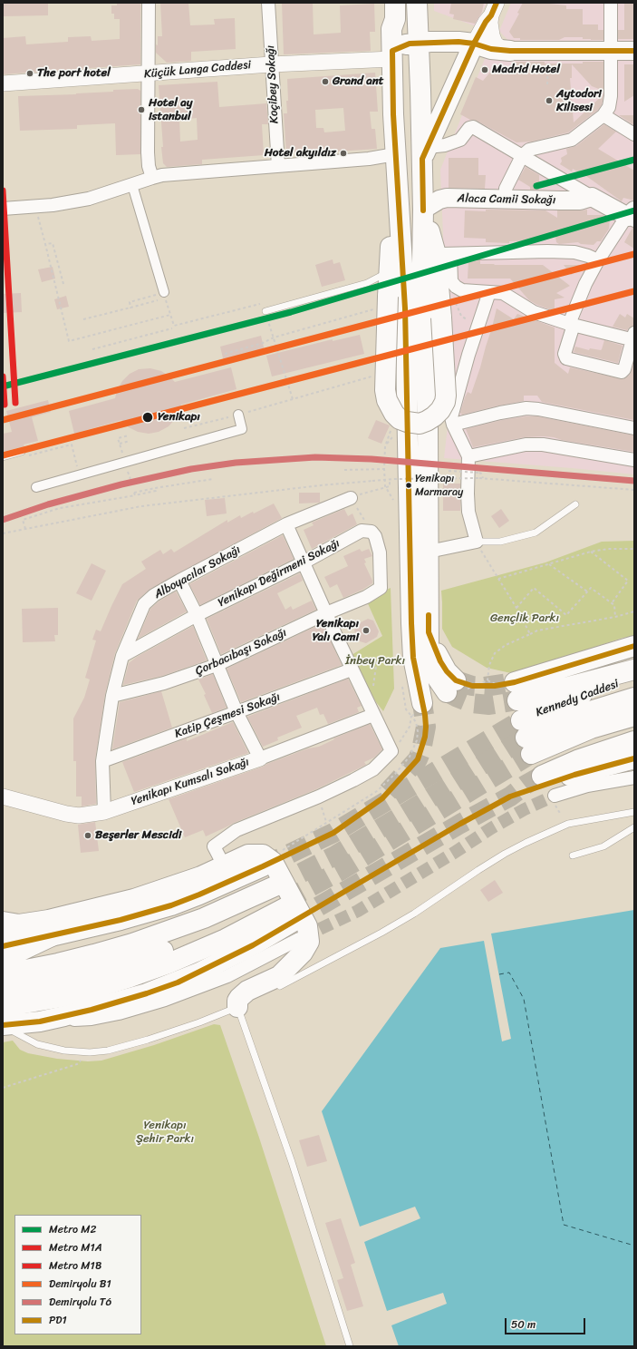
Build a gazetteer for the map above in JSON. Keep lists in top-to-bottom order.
{
  "streets": {
    "main road": ["Alaca Camii Sokağı", "Kennedy Caddesi"],
    "street": [
      "Küçük Langa Caddesi",
      "Koçibey Sokağı",
      "Alboyacılar Sokağı",
      "Yenikapı Değirmeni Sokağı",
      "Çorbacıbaşı Sokağı",
      "Katip Çeşmesi Sokağı",
      "Yenikapı Kumsalı Sokağı"
    ]
  },
  "crossings": [
    ["Küçük Langa Caddesi", "Koçibey Sokağı"],
    ["Alboyacılar Sokağı", "Yenikapı Değirmeni Sokağı"],
    ["Alboyacılar Sokağı", "Çorbacıbaşı Sokağı"],
    ["Alboyacılar Sokağı", "Katip Çeşmesi Sokağı"],
    ["Alboyacılar Sokağı", "Yenikapı Kumsalı Sokağı"],
    ["Yenikapı Değirmeni Sokağı", "Çorbacıbaşı Sokağı"]
  ],
  "parks": ["Gençlik Parkı", "İnbey Parkı", "Yenikapı Şehir Parkı"],
  "places": [
    "Madrid Hotel",
    "The port hotel",
    "Grand ant",
    "Aytodori Kilisesi",
    "Hotel ay istanbul",
    "Hotel akyıldız",
    "Yenikapı",
    "Yenikapı Marmaray",
    "Yenikapı Yalı Cami",
    "Beşerler Mescidi"
  ],
  "lines": [
    "transit line PD1",
    "metro line M2",
    "metro line M1A",
    "rail line B1",
    "metro line M1B",
    "rail line T6"
  ],
  "legend": [
    "Metro M2",
    "Metro M1A",
    "Metro M1B",
    "Demiryolu B1",
    "Demiryolu T6",
    "PD1"
  ],
  "scale_bar": "50 m"
}
